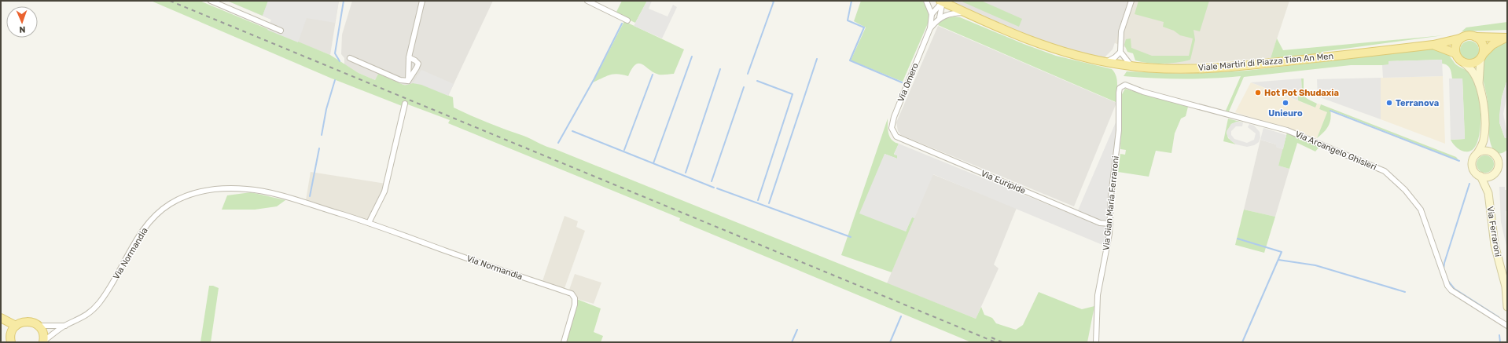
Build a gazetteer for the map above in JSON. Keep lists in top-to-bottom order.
{
  "streets": {
    "main road": ["Viale Martiri di Piazza Tien An Men", "Via Ferraroni"],
    "street": [
      "Via Omero",
      "Via Arcangelo Ghisleri",
      "Via Euripide",
      "Via Gian Maria Ferraroni",
      "Via Normandia"
    ]
  },
  "crossings": [
    ["Viale Martiri di Piazza Tien An Men", "Via Omero"],
    ["Via Omero", "Via Euripide"],
    ["Via Arcangelo Ghisleri", "Via Gian Maria Ferraroni"],
    ["Via Euripide", "Via Gian Maria Ferraroni"]
  ],
  "places": ["Hot Pot Shudaxia", "Unieuro", "Terranova"],
  "north": "bottom"
}
